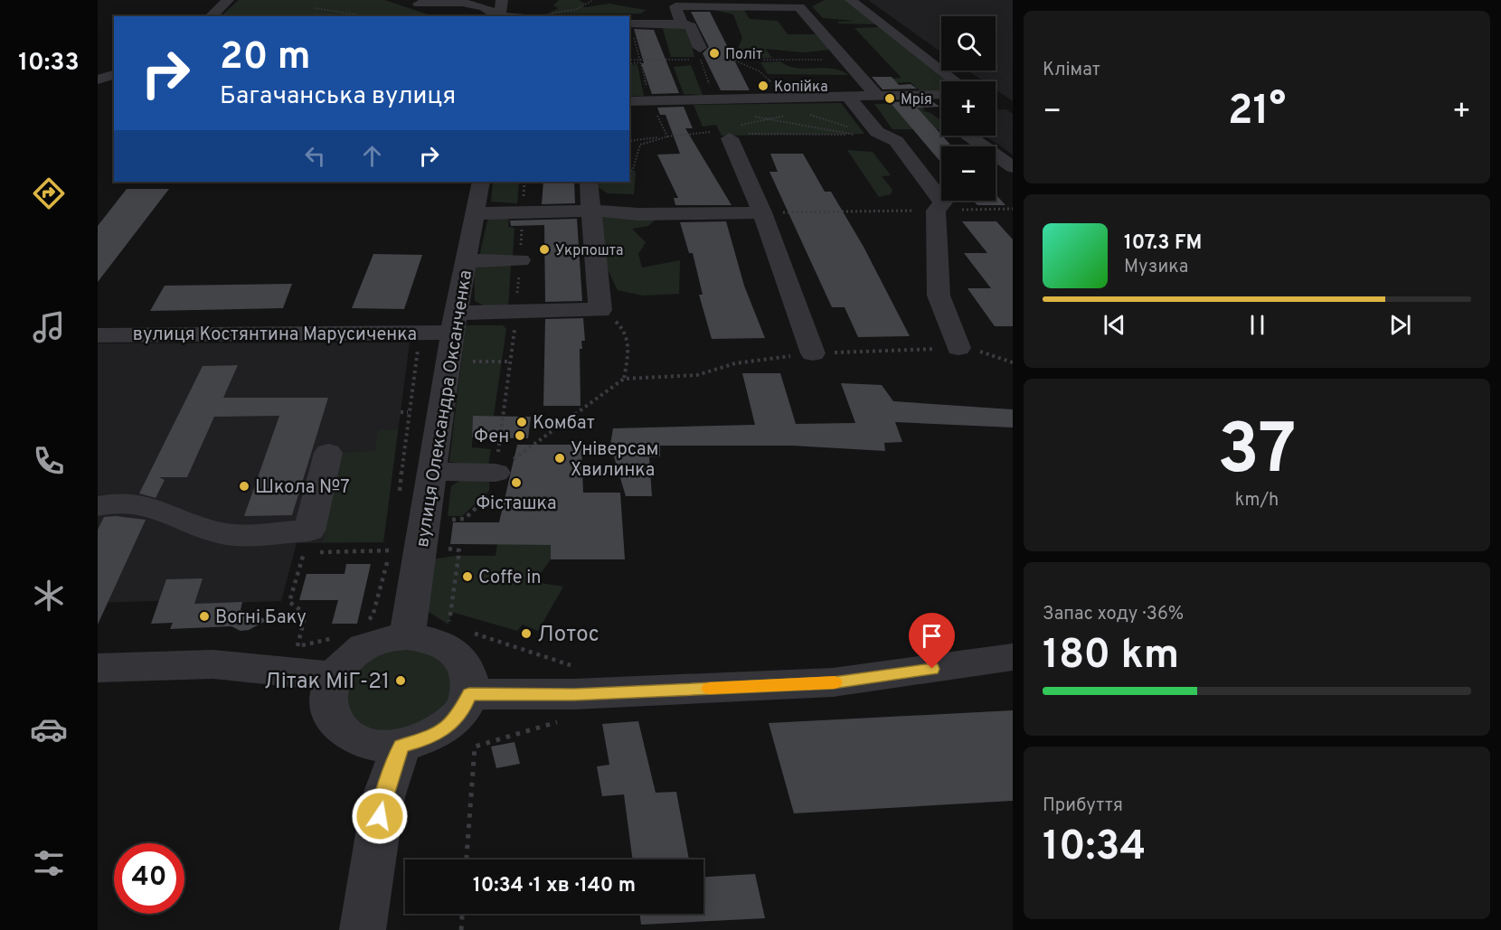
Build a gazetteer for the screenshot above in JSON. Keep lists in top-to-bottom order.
{
  "streets": {
    "street": ["вулиця Костянтина Марусиченка", "вулиця Олександра Оксанченка"]
  },
  "crossings": [
    ["вулиця Костянтина Марусиченка", "вулиця Олександра Оксанченка"]
  ],
  "places": [
    "Політ",
    "Копійка",
    "Мрія",
    "Укрпошта",
    "Комбат",
    "Фен",
    "Універсам Хвилинка",
    "Фісташка",
    "Школа №7",
    "Coffe in",
    "Вогні Баку",
    "Лотос",
    "Літак МіГ-21"
  ],
  "page": {
    "tabs": "10:33",
    "tile": [
      "Клімат",
      ["37", "km/h"],
      ["Запас ходу · 36%", "180 km"],
      ["Прибуття", "10:34"]
    ],
    "map_buttons": ["+", "−"],
    "turn": ["20 m", "Багачанська вулиця"],
    "heat": ["−", "21°", "+"],
    "song": ["107.3 FM", "Музика"],
    "limit": "40",
    "trip": "10:34 · 1 хв · 140 m"
  }
}
